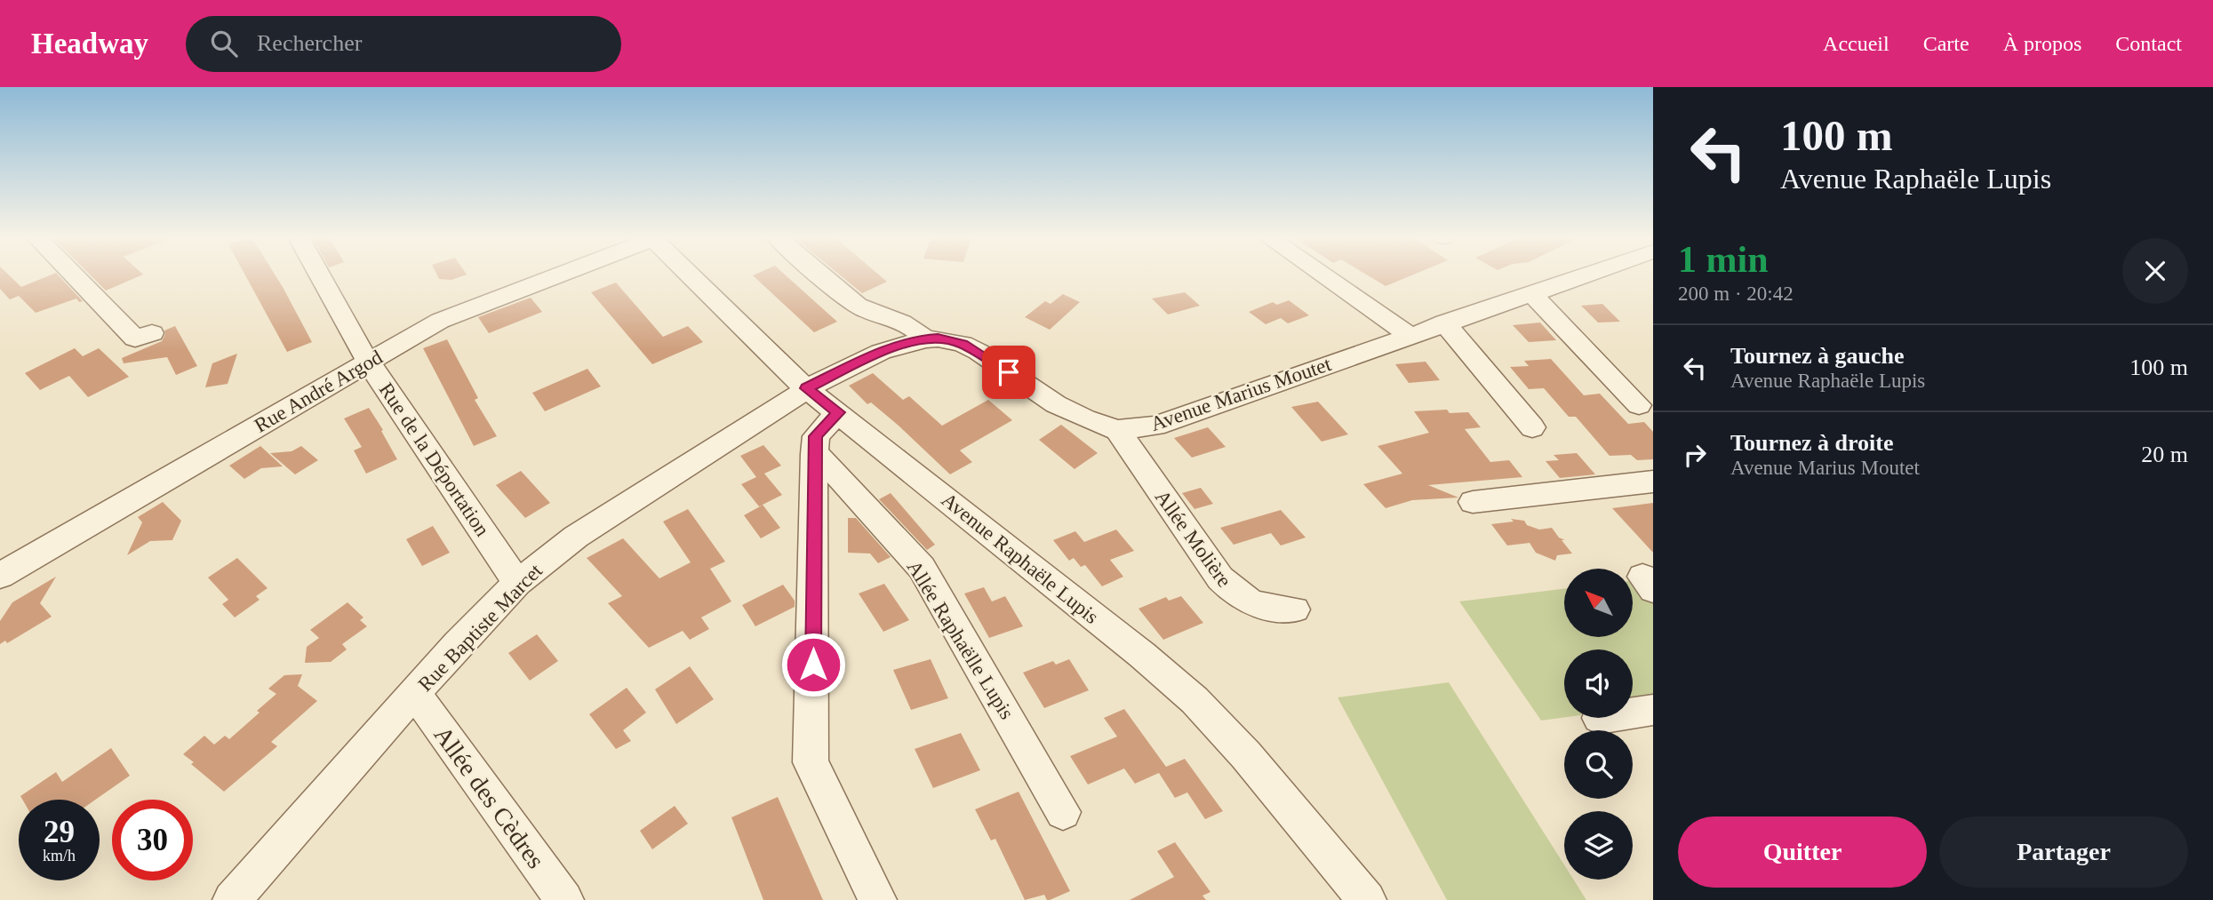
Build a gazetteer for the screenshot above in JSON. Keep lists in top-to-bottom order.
{
  "streets": {
    "street": [
      "Rue André Argod",
      "Avenue Marius Moutet",
      "Rue de la Déportation",
      "Allée Molière",
      "Avenue Raphaële Lupis",
      "Rue Baptiste Marcet",
      "Allée Raphaëlle Lupis",
      "Allée des Cèdres"
    ]
  },
  "crossings": [
    ["Rue André Argod", "Rue de la Déportation"],
    ["Avenue Marius Moutet", "Allée Molière"],
    ["Avenue Marius Moutet", "Avenue Raphaële Lupis"],
    ["Avenue Marius Moutet", "Rue Baptiste Marcet"],
    ["Rue de la Déportation", "Rue Baptiste Marcet"],
    ["Avenue Raphaële Lupis", "Rue Baptiste Marcet"],
    ["Rue Baptiste Marcet", "Allée des Cèdres"]
  ],
  "north": "top left",
  "page": {
    "header": "Headway",
    "search": "Rechercher",
    "nav": [
      "Accueil",
      "Carte",
      "À propos",
      "Contact"
    ],
    "turn": ["100 m", "Avenue Raphaële Lupis"],
    "heading": ["1 min", "200 m · 20:42"],
    "list": [
      {
        "name": "Tournez à gauche",
        "note": "Avenue Raphaële Lupis",
        "value": "100 m"
      },
      {
        "name": "Tournez à droite",
        "note": "Avenue Marius Moutet",
        "value": "20 m"
      }
    ],
    "speed": "29 km/h",
    "limit": "30",
    "buttons": ["Quitter", "Partager"]
  }
}
